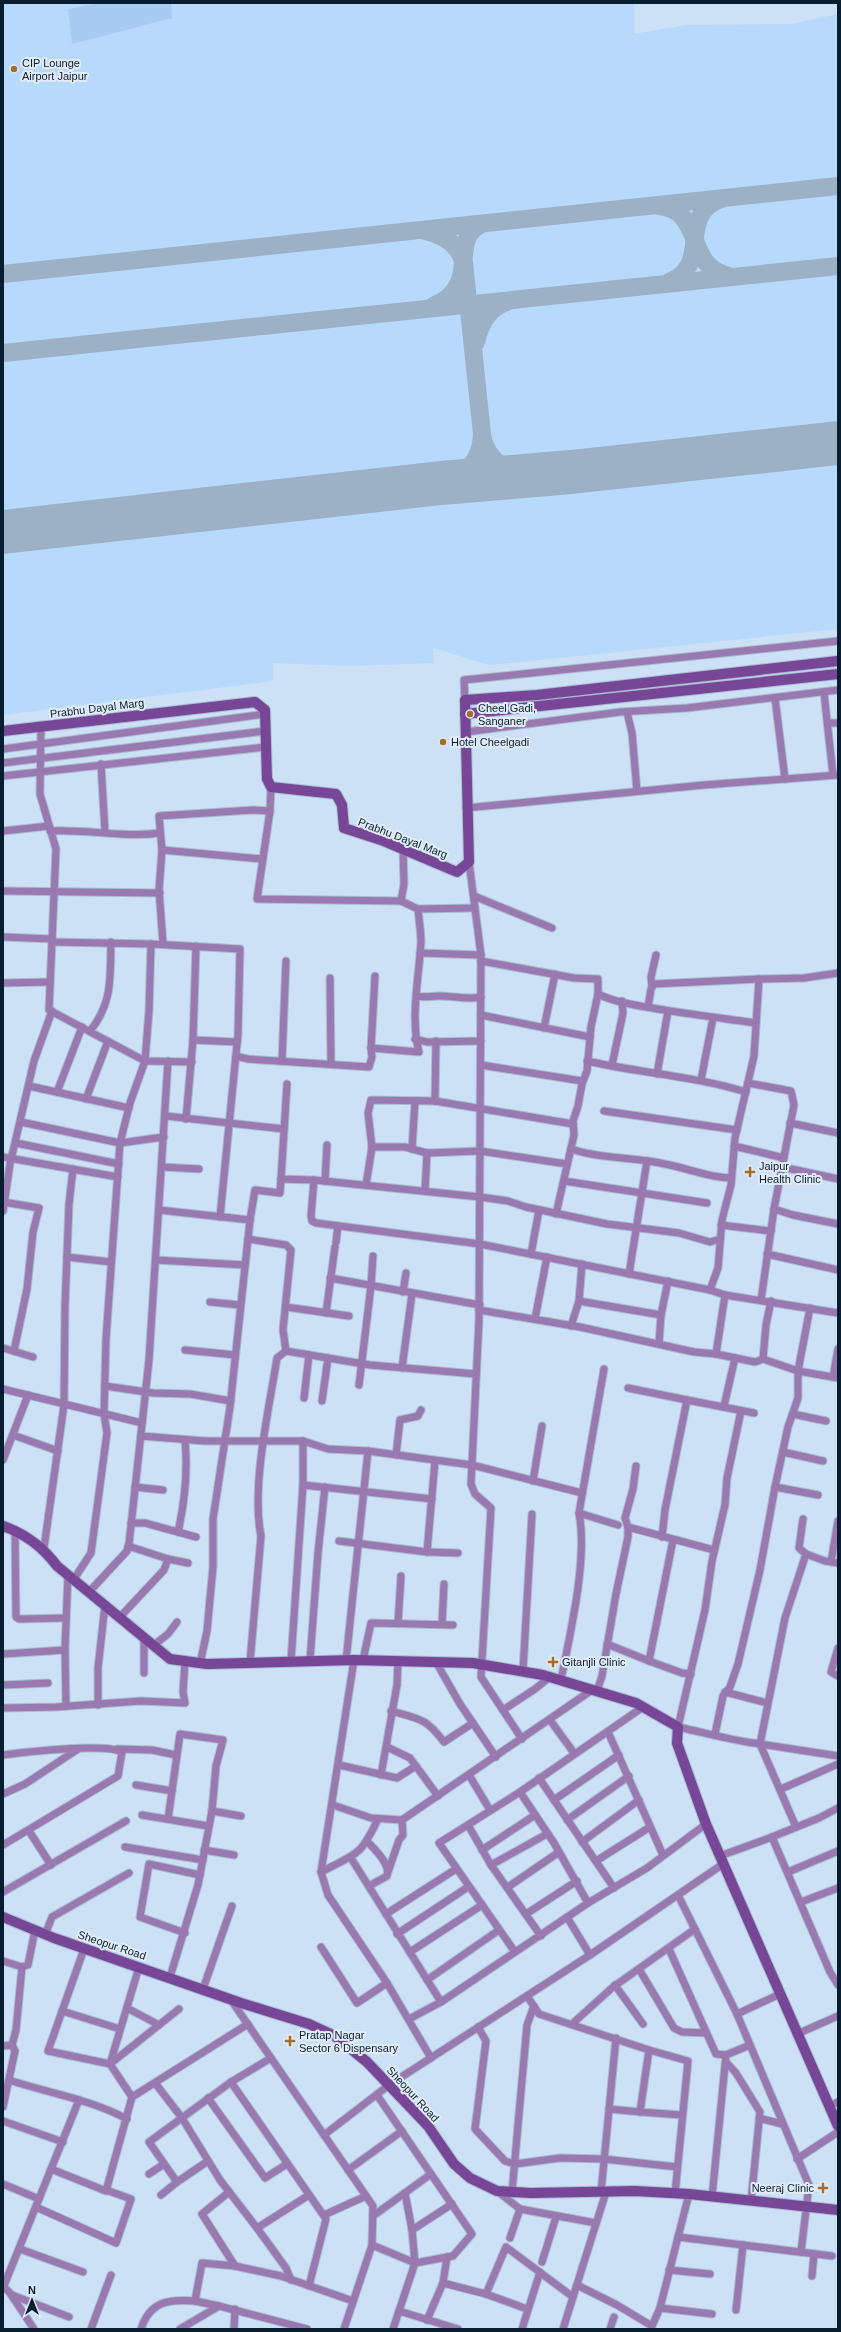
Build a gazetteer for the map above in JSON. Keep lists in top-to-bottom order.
{
  "streets": {
    "street": ["Prabhu Dayal Marg", "Sheopur Road"]
  },
  "places": {
    "other": ["CIP Lounge Airport Jaipur", "Cheel Gadi, Sanganer", "Hotel Cheelgadi"],
    "health": [
      "Jaipur Health Clinic",
      "Gitanjli Clinic",
      "Pratap Nagar Sector 6 Dispensary",
      "Neeraj Clinic"
    ]
  },
  "north": "top"
}
